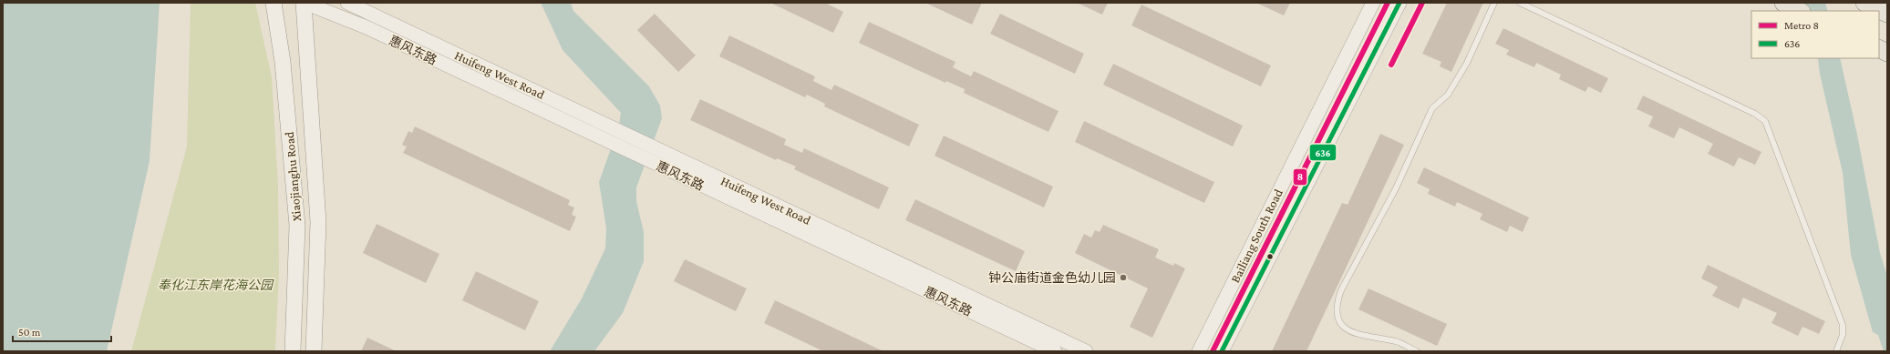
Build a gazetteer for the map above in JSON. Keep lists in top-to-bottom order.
{
  "streets": {
    "main road": ["Xiaojianghu Road"],
    "street": ["惠风东路", "Huifeng West Road", "Bailiang South Road"]
  },
  "crossings": [
    ["惠风东路", "Xiaojianghu Road"]
  ],
  "parks": ["奉化江东岸花海公园"],
  "places": ["钟公庙街道金色幼儿园"],
  "lines": ["metro line 8", "transit line 636"],
  "legend": ["Metro 8", "636"],
  "scale_bar": "50 m"
}
